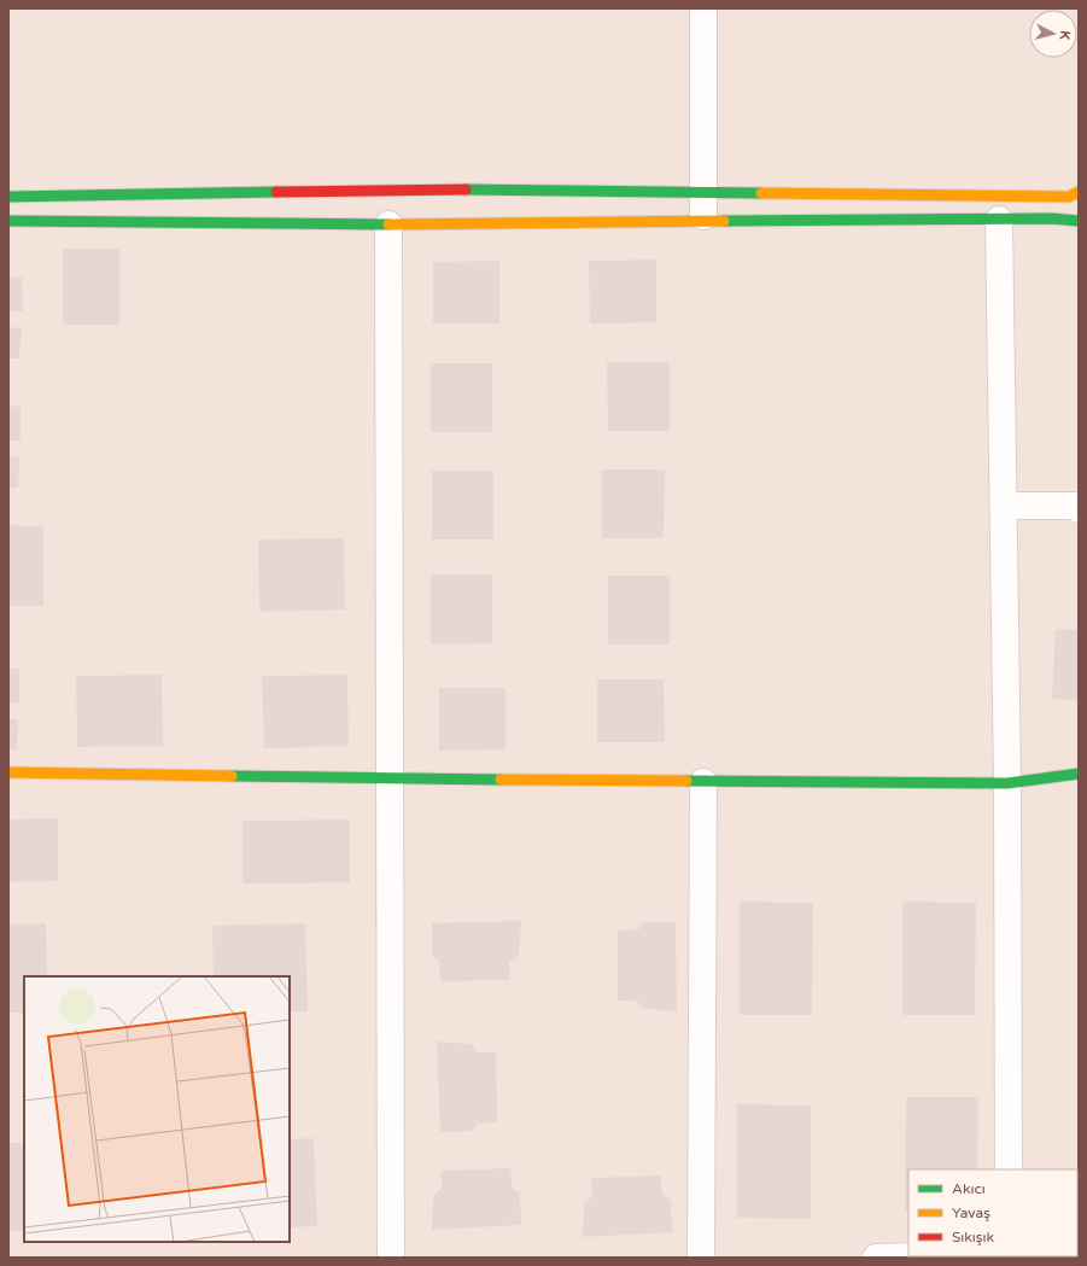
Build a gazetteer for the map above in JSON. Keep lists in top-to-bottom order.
{
  "legend": ["Akıcı", "Yavaş", "Sıkışık"],
  "north": "right"
}
